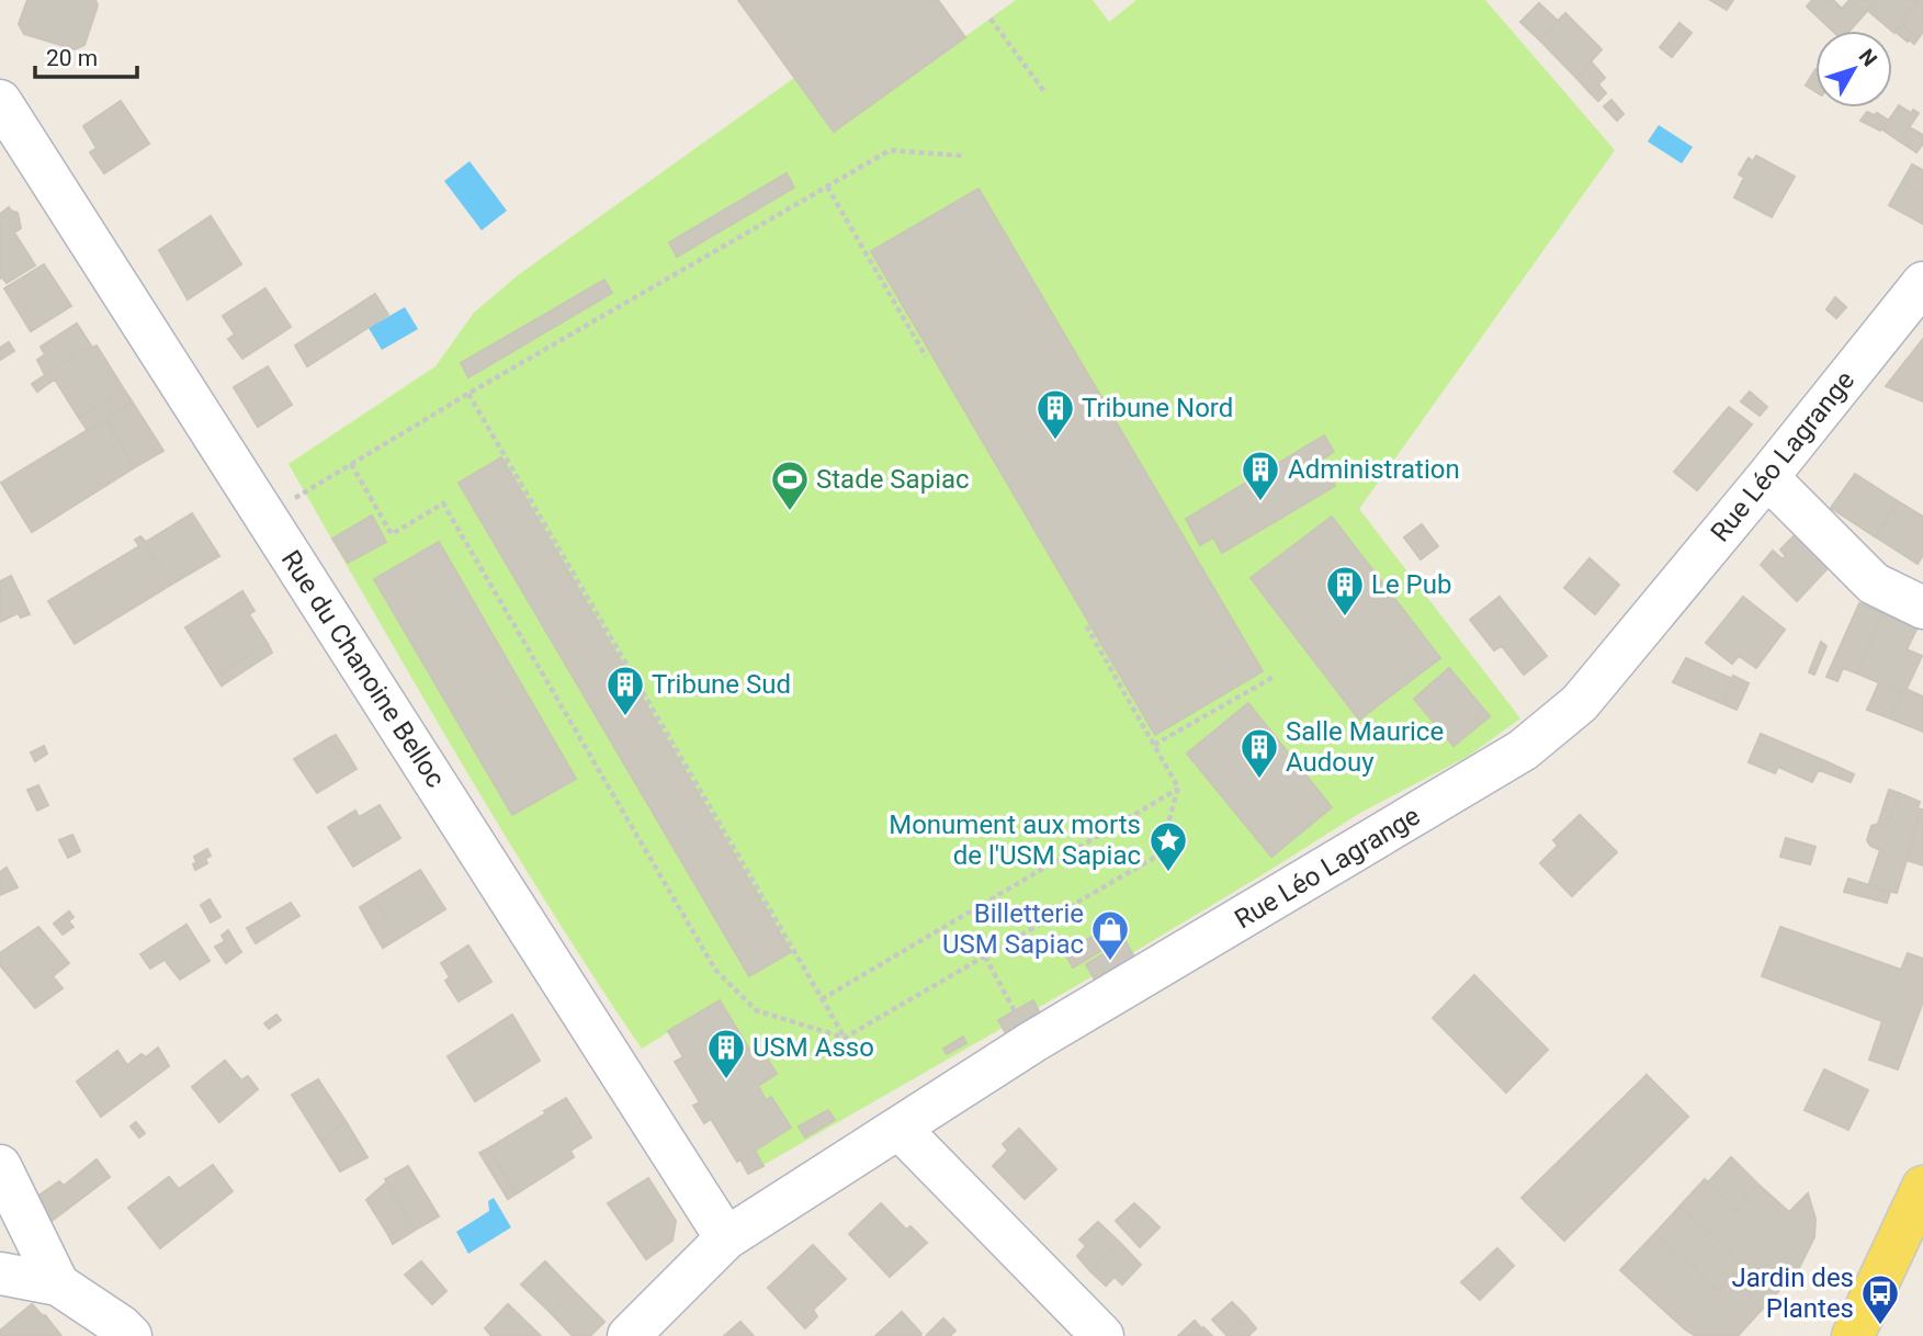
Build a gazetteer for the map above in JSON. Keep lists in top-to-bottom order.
{
  "streets": {
    "street": ["Rue Léo Lagrange", "Rue du Chanoine Belloc"]
  },
  "crossings": [
    ["Rue Léo Lagrange", "Rue du Chanoine Belloc"]
  ],
  "places": {
    "building": [
      "Tribune Nord",
      "Administration",
      "Le Pub",
      "Tribune Sud",
      "Salle Maurice Audouy",
      "USM Asso"
    ],
    "sports": ["Stade Sapiac"],
    "place": ["Monument aux morts de l'USM Sapiac"],
    "shop": ["Billetterie USM Sapiac"],
    "bus stop": ["Jardin des Plantes"]
  },
  "scale_bar": "20 m",
  "north": "top right"
}
